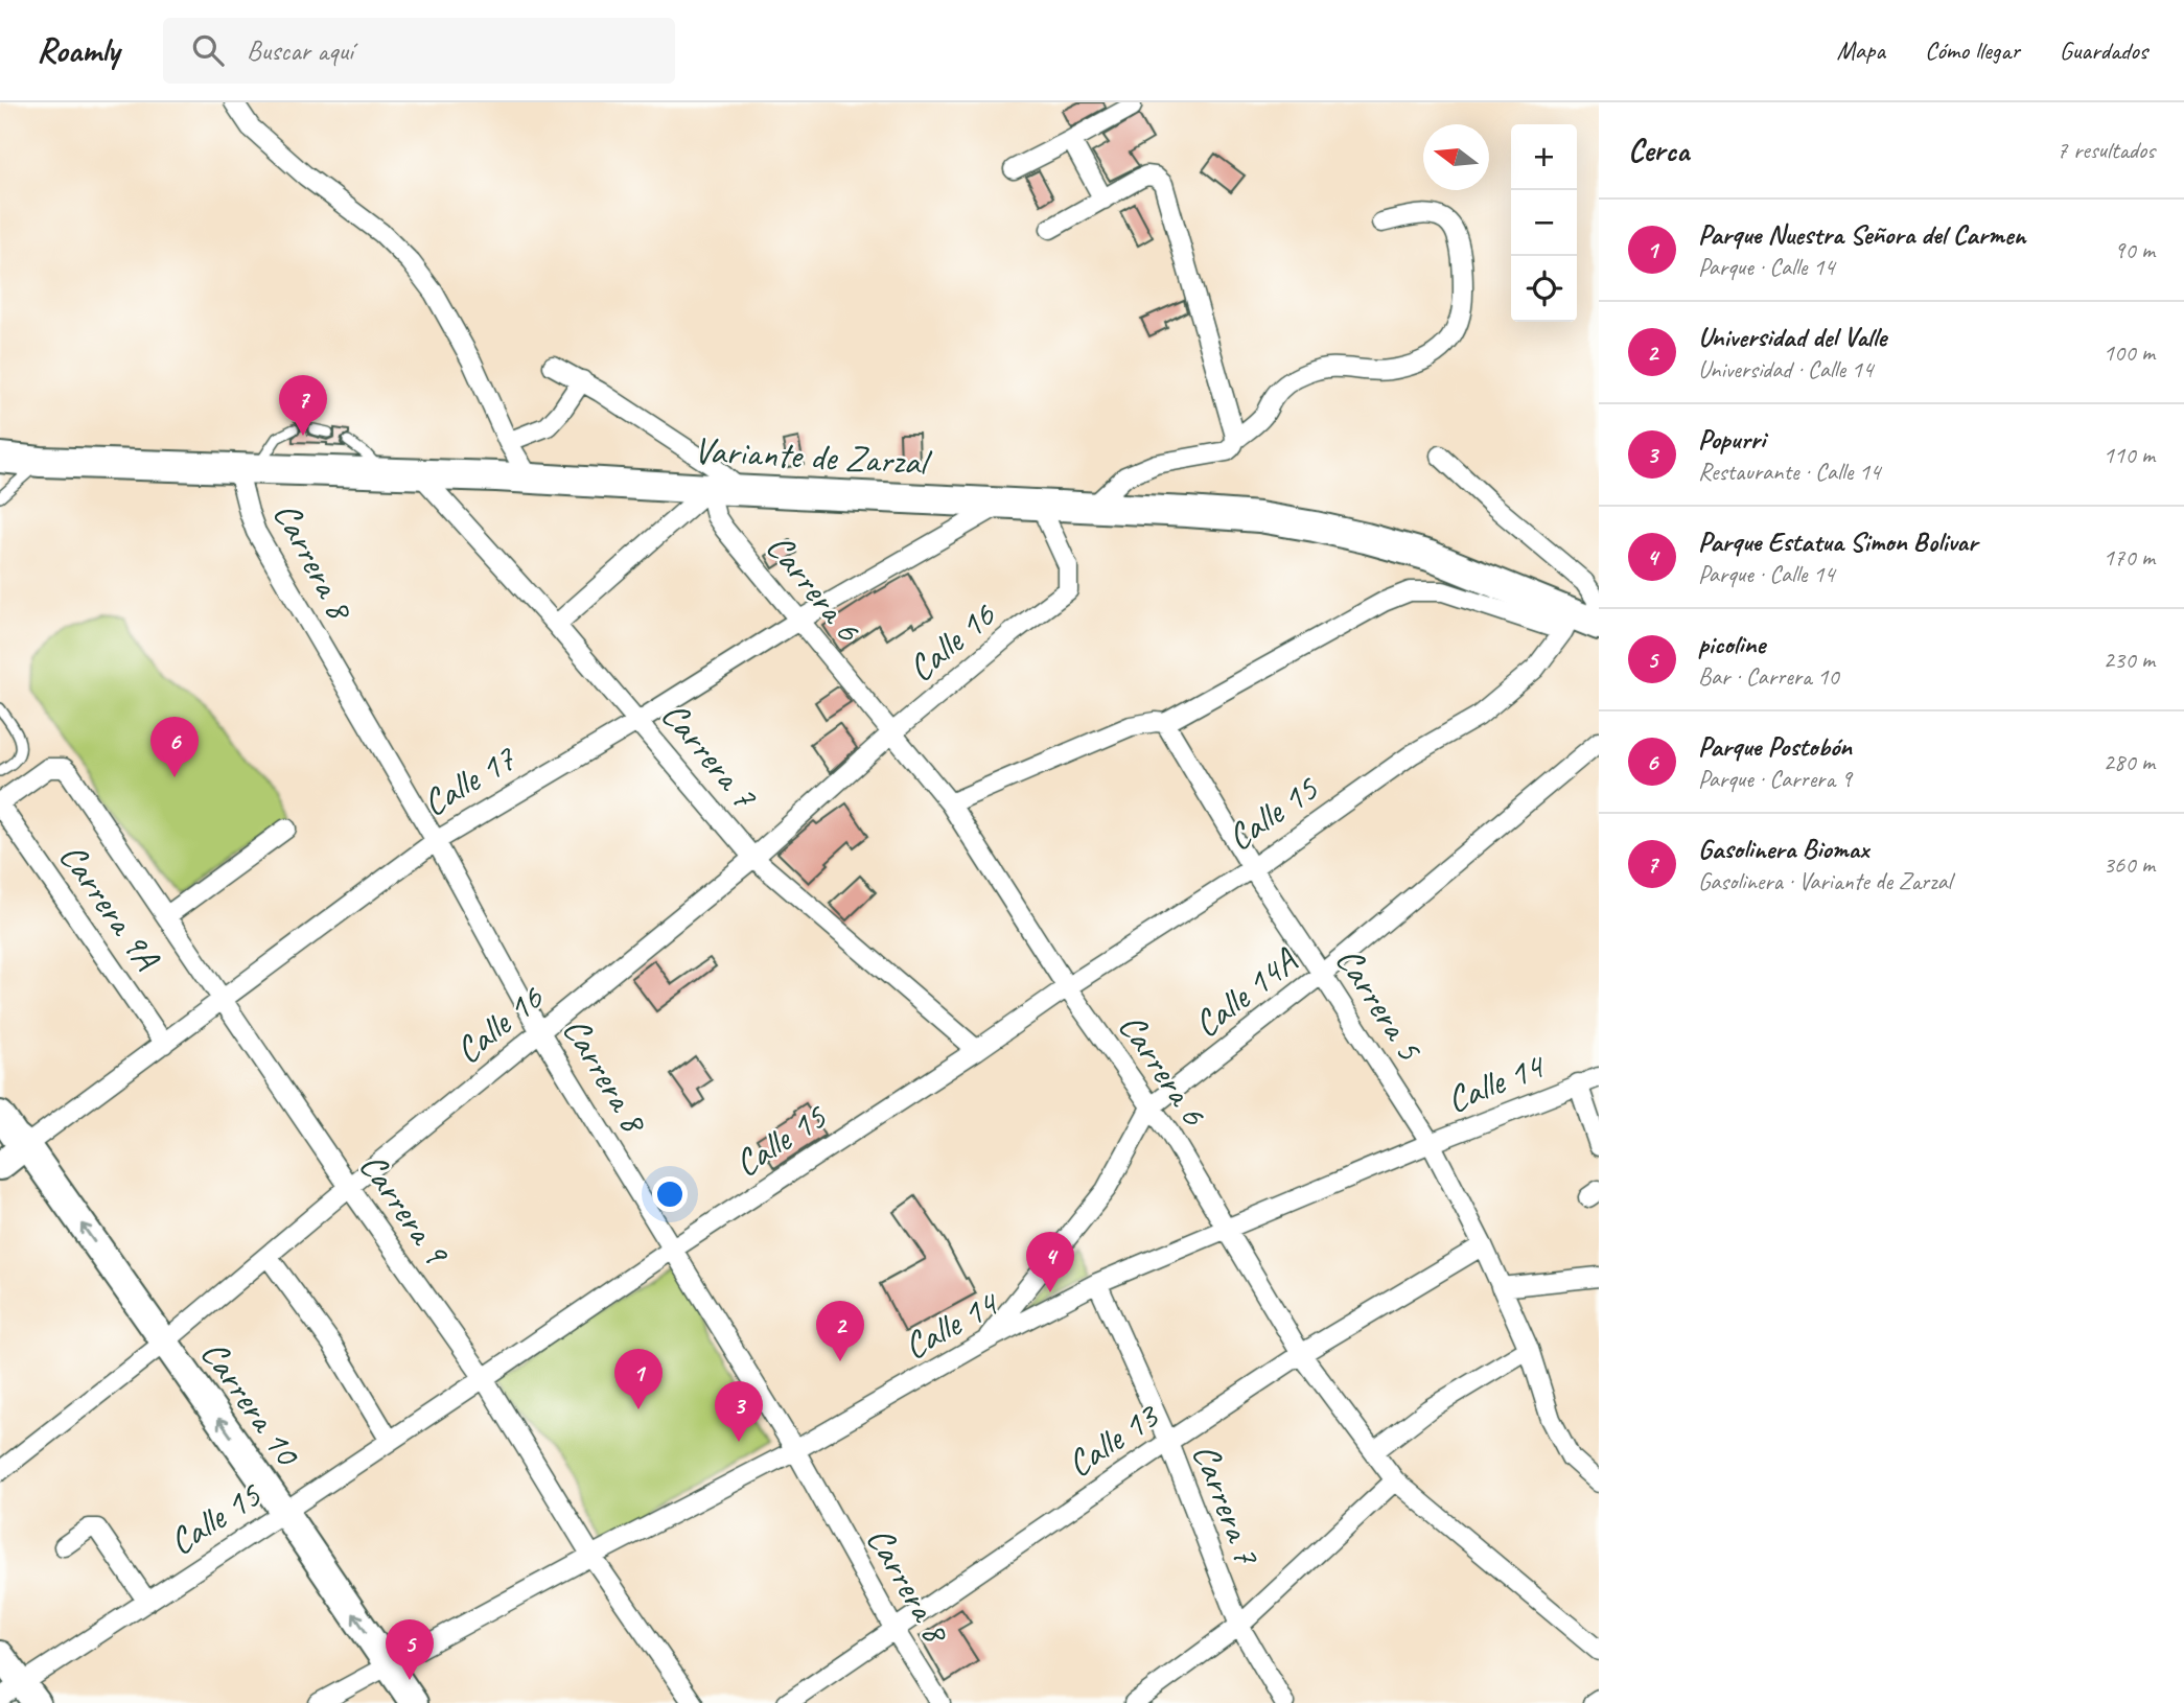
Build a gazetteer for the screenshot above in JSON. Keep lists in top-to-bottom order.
{
  "streets": {
    "main road": ["Variante de Zarzal"],
    "street": [
      "Carrera 8",
      "Carrera 6",
      "Calle 16",
      "Carrera 7",
      "Calle 17",
      "Calle 15",
      "Carrera 9A",
      "Calle 14A",
      "Carrera 5",
      "Calle 14",
      "Carrera 9",
      "Carrera 10",
      "Calle 13"
    ]
  },
  "crossings": [
    ["Variante de Zarzal", "Carrera 8"],
    ["Variante de Zarzal", "Carrera 6"],
    ["Variante de Zarzal", "Calle 16"],
    ["Variante de Zarzal", "Carrera 7"],
    ["Variante de Zarzal", "Calle 17"],
    ["Variante de Zarzal", "Calle 15"],
    ["Carrera 8", "Calle 16"],
    ["Carrera 8", "Calle 17"],
    ["Carrera 8", "Calle 15"],
    ["Carrera 8", "Calle 14"],
    ["Carrera 8", "Calle 13"],
    ["Carrera 6", "Calle 16"],
    ["Carrera 6", "Calle 17"],
    ["Carrera 6", "Calle 15"],
    ["Carrera 6", "Calle 14A"],
    ["Carrera 6", "Calle 14"],
    ["Carrera 6", "Calle 13"],
    ["Calle 16", "Carrera 7"],
    ["Calle 16", "Carrera 9"],
    ["Calle 16", "Carrera 10"],
    ["Carrera 7", "Calle 17"],
    ["Carrera 7", "Calle 15"],
    ["Carrera 7", "Calle 14"],
    ["Carrera 7", "Calle 13"],
    ["Calle 17", "Carrera 9A"],
    ["Calle 17", "Carrera 9"],
    ["Calle 17", "Carrera 10"],
    ["Calle 15", "Carrera 5"],
    ["Calle 15", "Carrera 9"],
    ["Calle 15", "Carrera 10"],
    ["Carrera 9A", "Carrera 9"],
    ["Calle 14A", "Carrera 5"],
    ["Calle 14A", "Calle 14"],
    ["Carrera 5", "Calle 14"],
    ["Carrera 5", "Calle 13"],
    ["Calle 14", "Carrera 9"],
    ["Calle 14", "Carrera 10"]
  ],
  "north": "left",
  "page": {
    "header": "Roamly",
    "search": "Buscar aquí",
    "nav": ["Mapa", "Cómo llegar", "Guardados"],
    "heading": ["Cerca", "7 resultados"],
    "map_buttons": ["+", "−"],
    "list": [
      {
        "mark": "1",
        "name": "Parque Nuestra Señora del Carmen",
        "note": "Parque · Calle 14",
        "value": "90 m"
      },
      {
        "mark": "2",
        "name": "Universidad del Valle",
        "note": "Universidad · Calle 14",
        "value": "100 m"
      },
      {
        "mark": "3",
        "name": "Popurri",
        "note": "Restaurante · Calle 14",
        "value": "110 m"
      },
      {
        "mark": "4",
        "name": "Parque Estatua Simon Bolivar",
        "note": "Parque · Calle 14",
        "value": "170 m"
      },
      {
        "mark": "5",
        "name": "picoline",
        "note": "Bar · Carrera 10",
        "value": "230 m"
      },
      {
        "mark": "6",
        "name": "Parque Postobón",
        "note": "Parque · Carrera 9",
        "value": "280 m"
      },
      {
        "mark": "7",
        "name": "Gasolinera Biomax",
        "note": "Gasolinera · Variante de Zarzal",
        "value": "360 m"
      }
    ],
    "pins": [
      "7",
      "6",
      "4",
      "2",
      "1",
      "3",
      "5"
    ]
  }
}
